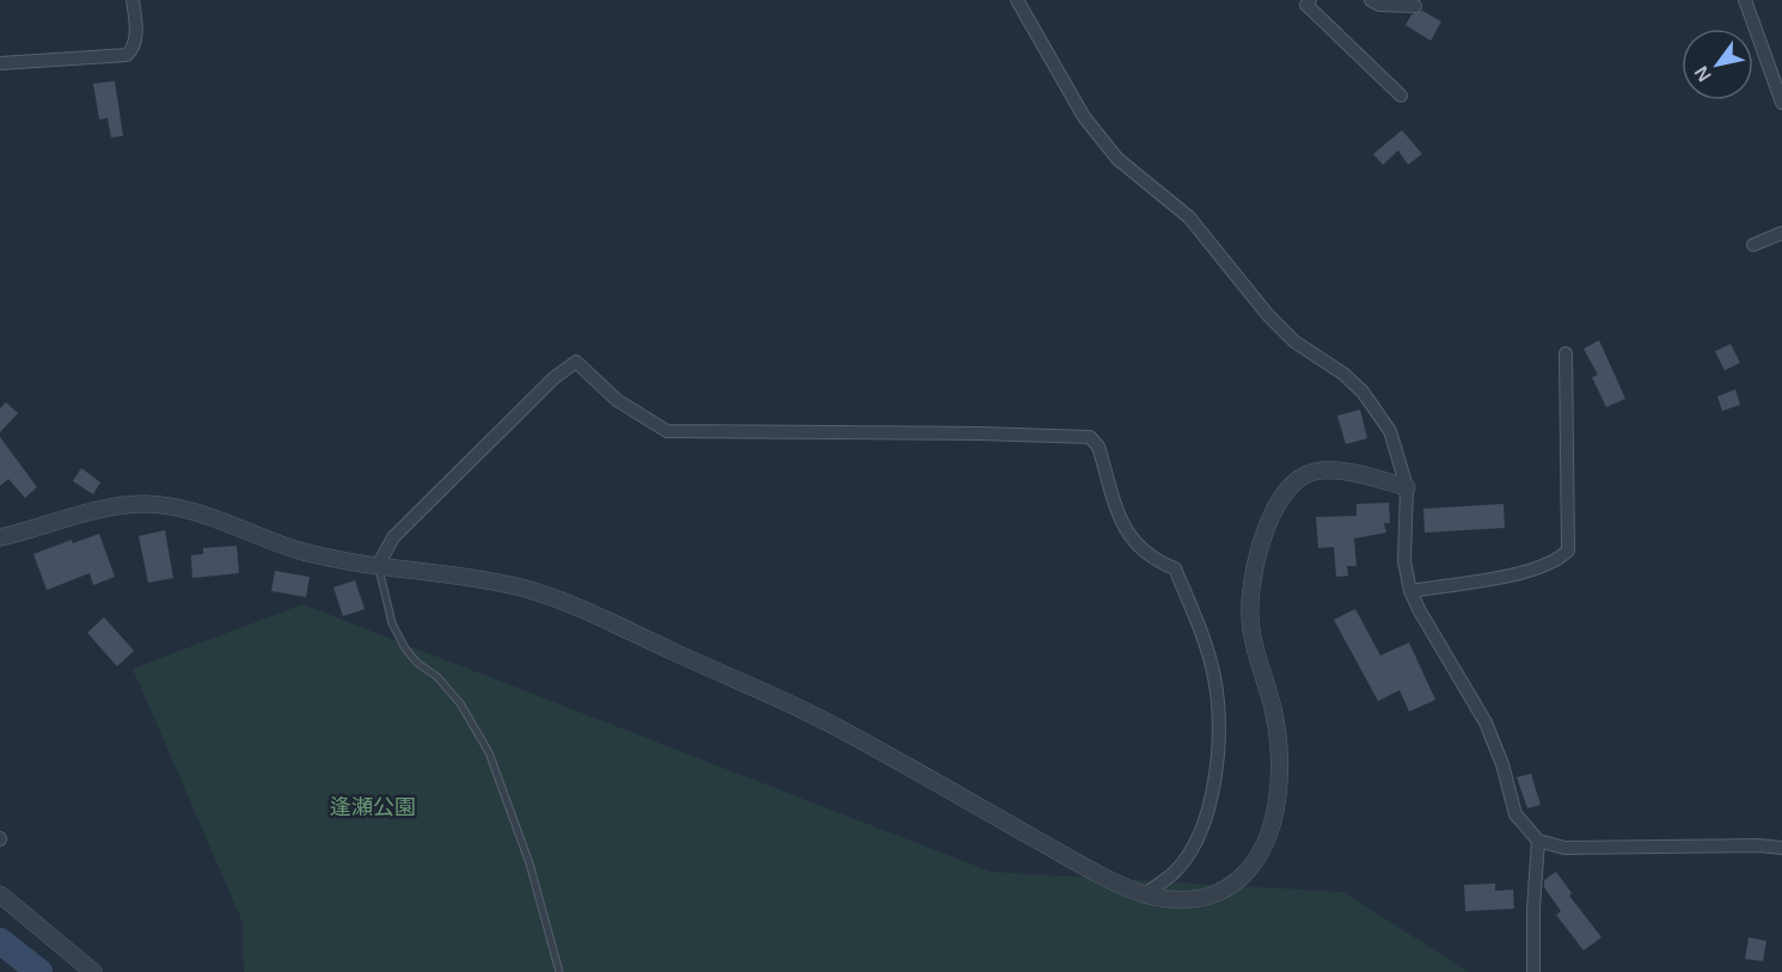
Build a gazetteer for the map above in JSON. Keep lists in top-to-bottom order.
{
  "parks": ["逢瀬公園"],
  "north": "bottom left"
}
